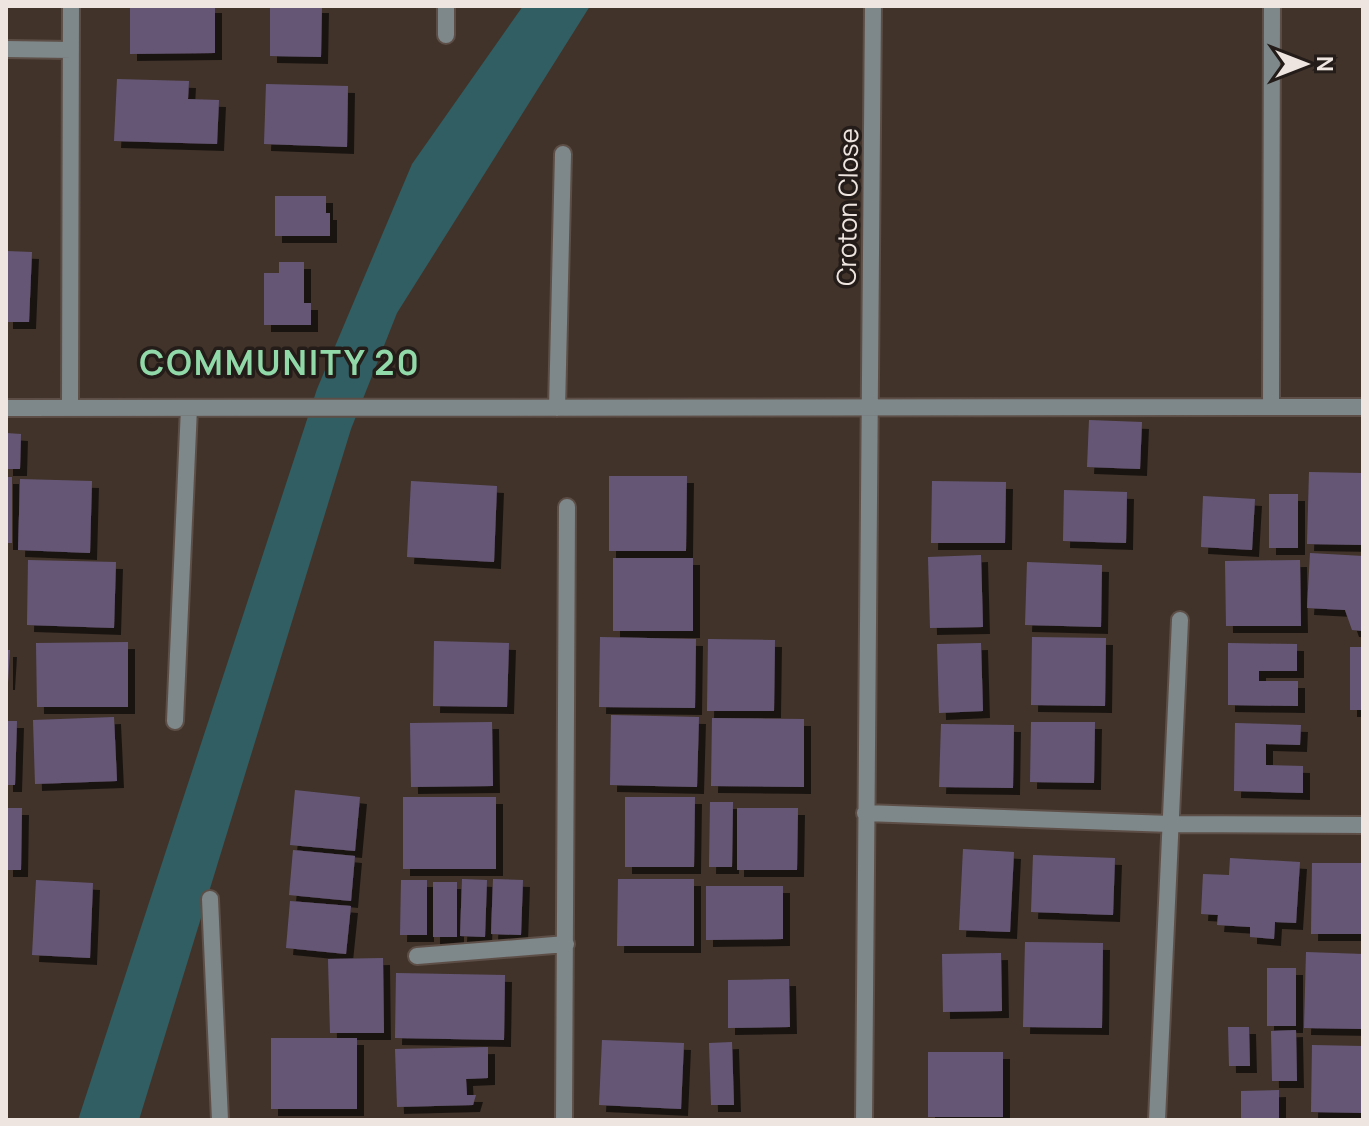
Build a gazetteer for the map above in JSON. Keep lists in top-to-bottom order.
{
  "streets": {
    "street": ["Croton Close"]
  },
  "districts": ["COMMUNITY 20"],
  "north": "right"
}
